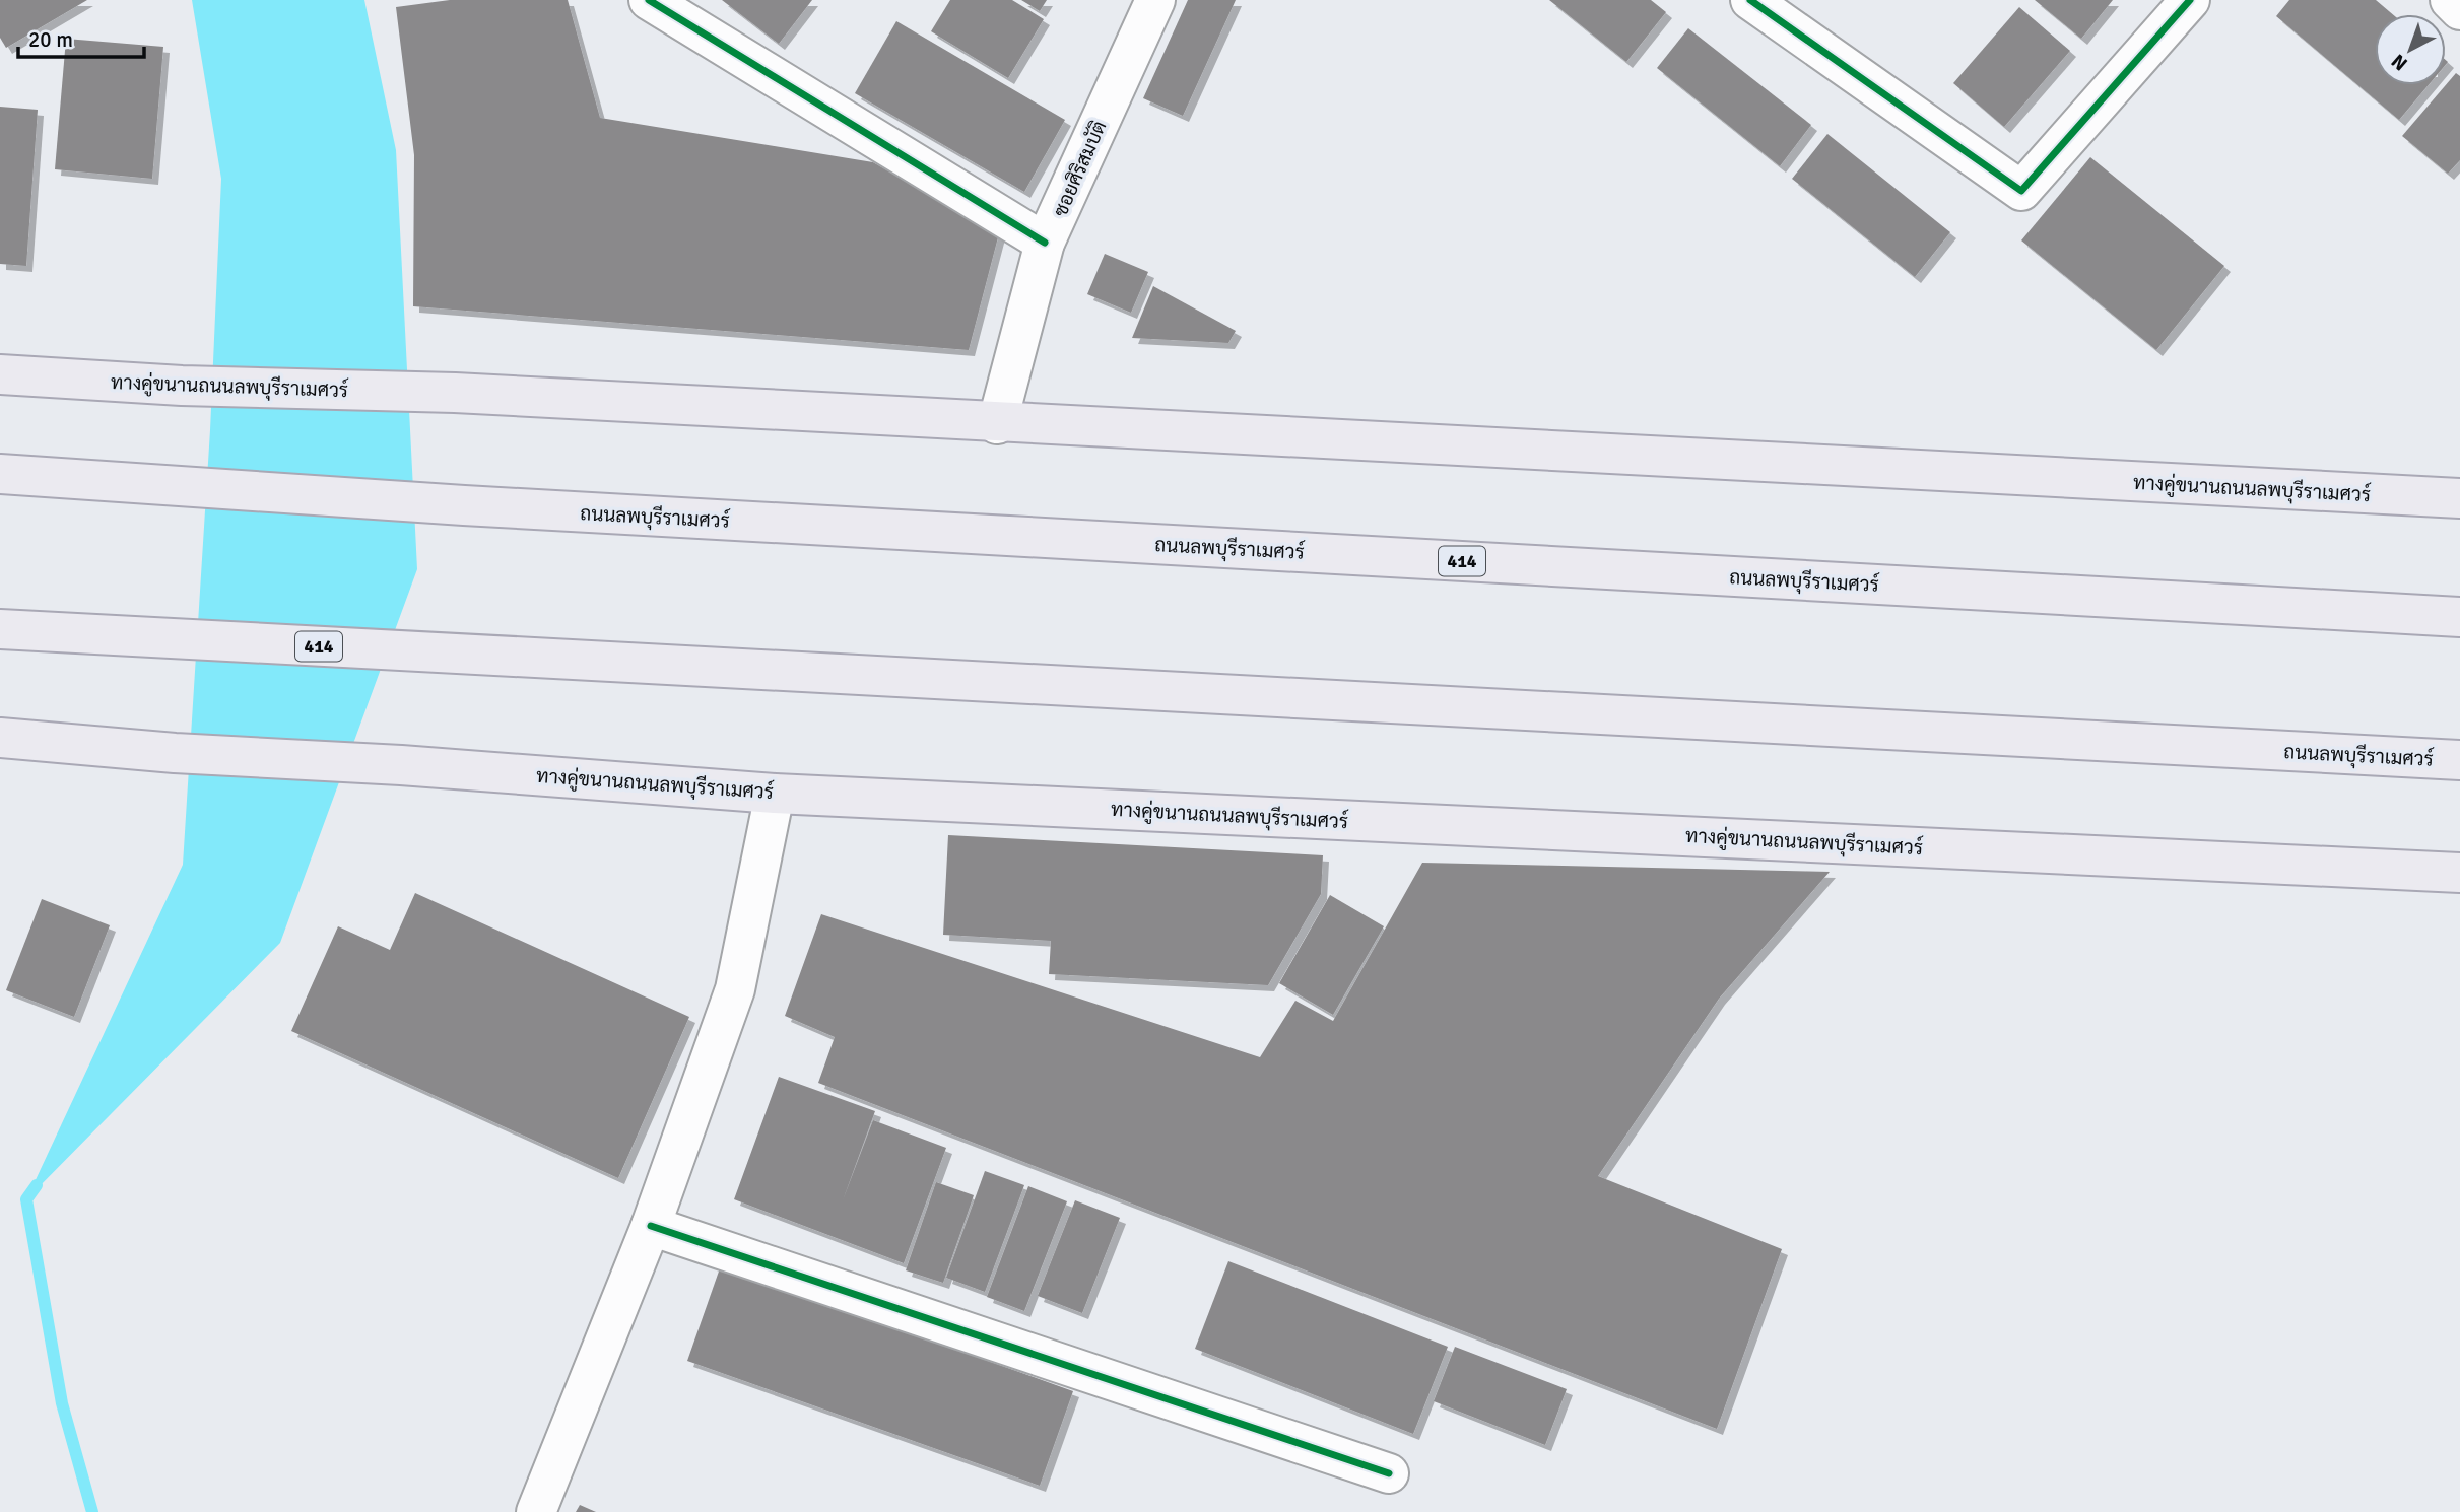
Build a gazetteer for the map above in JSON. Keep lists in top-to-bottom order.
{
  "streets": {
    "main road": ["ทางคู่ขนานถนนลพบุรีราเมศวร์", "ถนนลพบุรีราเมศวร์", "414"],
    "street": ["ซอยศิริสมบัติ"]
  },
  "crossings": [
    ["ซอยศิริสมบัติ", "ทางคู่ขนานถนนลพบุรีราเมศวร์"]
  ],
  "scale_bar": "20 m",
  "north": "bottom left"
}
